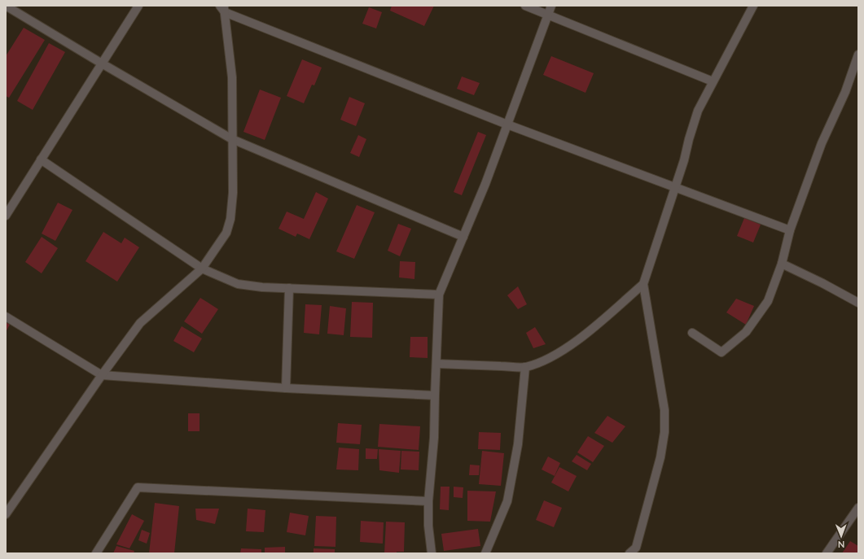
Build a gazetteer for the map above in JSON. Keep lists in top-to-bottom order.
{
  "north": "bottom"
}
